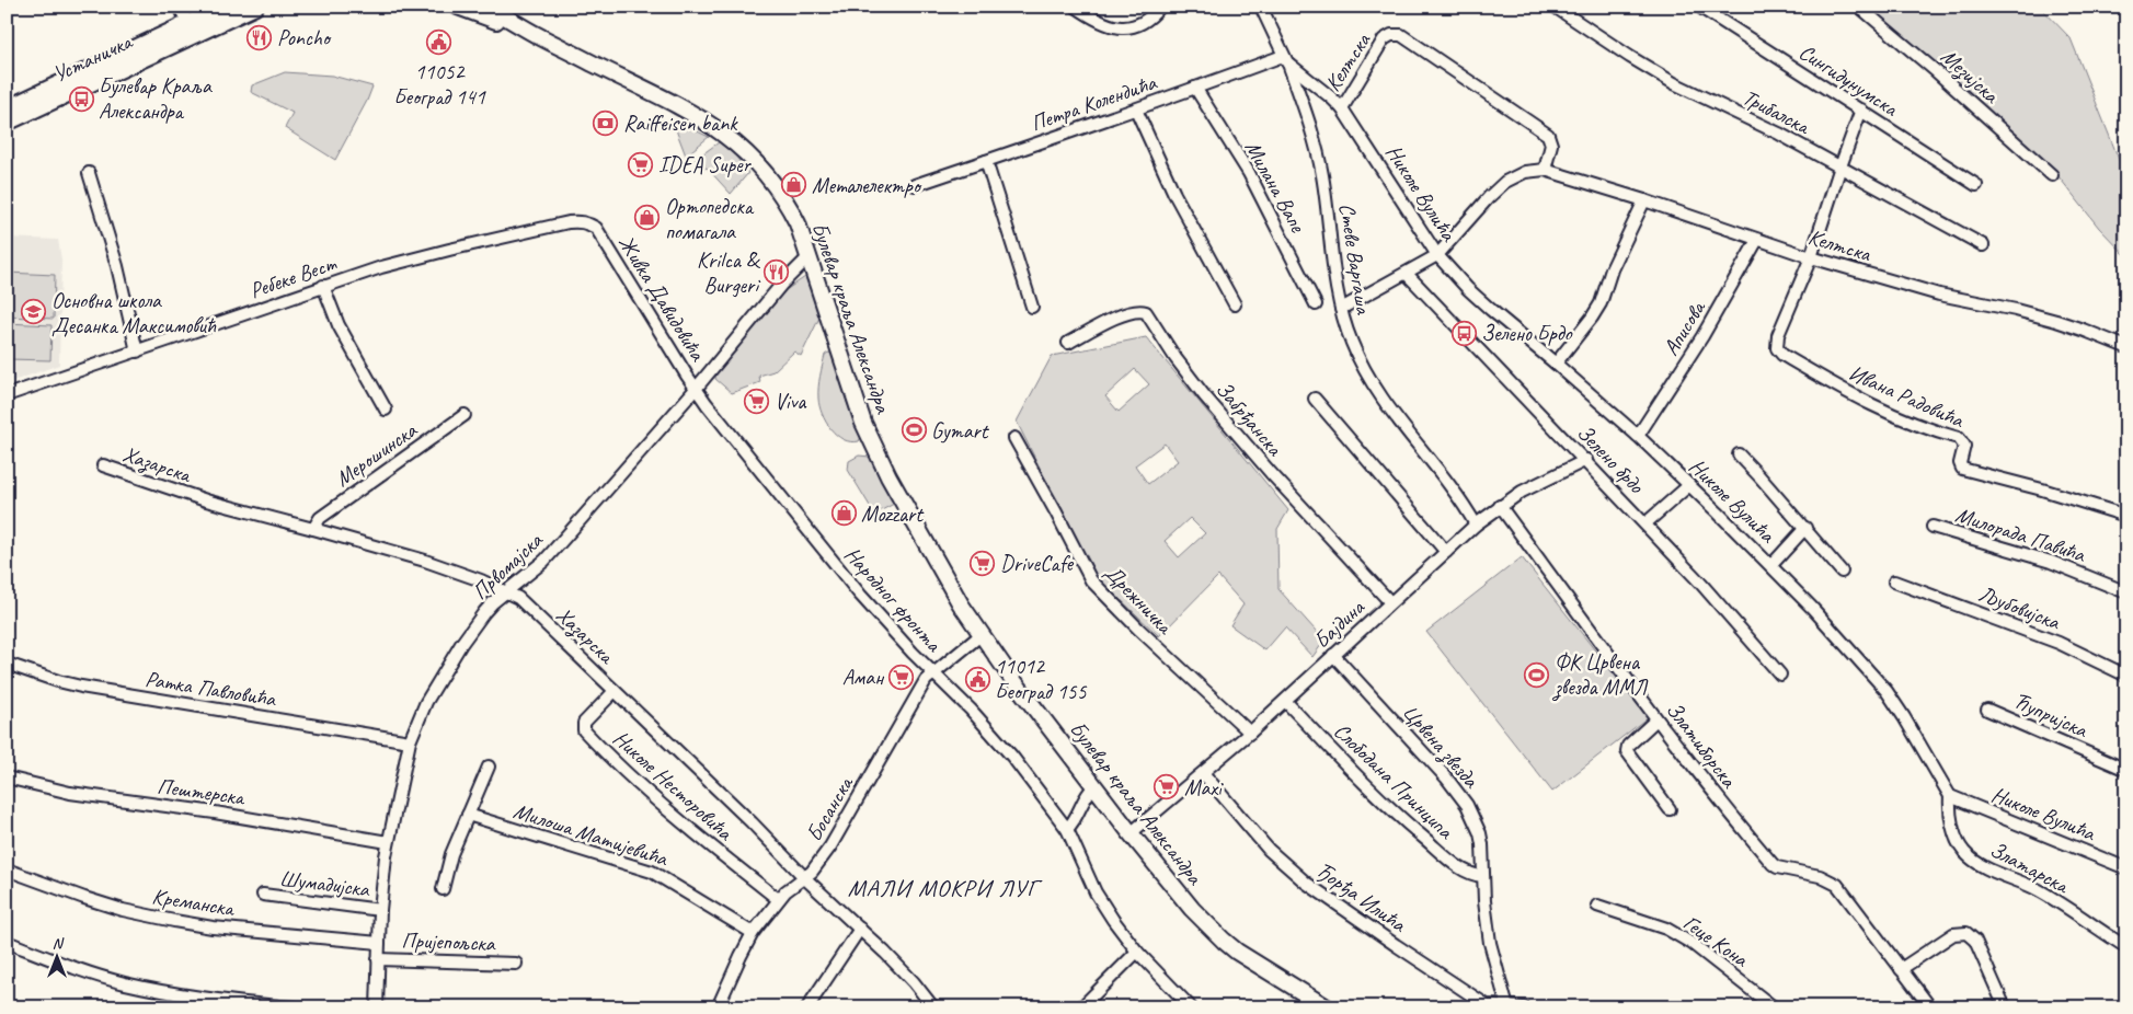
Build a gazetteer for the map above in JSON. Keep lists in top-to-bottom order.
{
  "streets": {
    "main road": ["Устаничка", "Булевар краља Александра"],
    "street": [
      "Келтска",
      "Мезијска",
      "Сингидунумска",
      "Петра Колендића",
      "Трибалска",
      "Милана Вапе",
      "Николе Вулића",
      "Стеве Варгаша",
      "Ребеке Вест",
      "Живка Давидовића",
      "Аписова",
      "Ивана Радовића",
      "Забрђанска",
      "Мерошинска",
      "Зелено брдо",
      "Хазарска",
      "Милорада Павића",
      "Првомајска",
      "Народног фронта",
      "Дрежничка",
      "Љубовијска",
      "Бајдина",
      "Ратка Павловића",
      "Ћупријска",
      "Златиборска",
      "Црвена звезда",
      "Слободана Принципа",
      "Николе Несторовића",
      "Пештерска",
      "Босанска",
      "Милоша Матијевића",
      "Златарска",
      "Шумадијска",
      "Ђорђа Илића",
      "Креманска",
      "Геце Кона",
      "Пријепољска"
    ]
  },
  "crossings": [
    ["Келтска", "Петра Колендића"],
    ["Келтска", "Николе Вулића"],
    ["Келтска", "Стеве Варгаша"],
    ["Келтска", "Аписова"],
    ["Келтска", "Ивана Радовића"],
    ["Келтска", "Зелено брдо"],
    ["Петра Колендића", "Милана Вапе"],
    ["Петра Колендића", "Стеве Варгаша"],
    ["Николе Вулића", "Аписова"],
    ["Николе Вулића", "Златарска"],
    ["Стеве Варгаша", "Бајдина"],
    ["Ребеке Вест", "Живка Давидовића"],
    ["Живка Давидовића", "Првомајска"],
    ["Живка Давидовића", "Народног фронта"],
    ["Булевар краља Александра", "Првомајска"],
    ["Булевар краља Александра", "Бајдина"],
    ["Булевар краља Александра", "Босанска"],
    ["Забрђанска", "Бајдина"],
    ["Мерошинска", "Хазарска"],
    ["Зелено брдо", "Бајдина"],
    ["Хазарска", "Првомајска"],
    ["Хазарска", "Николе Несторовића"],
    ["Хазарска", "Босанска"],
    ["Првомајска", "Народног фронта"],
    ["Првомајска", "Ратка Павловића"],
    ["Првомајска", "Пештерска"],
    ["Првомајска", "Шумадијска"],
    ["Првомајска", "Креманска"],
    ["Првомајска", "Пријепољска"],
    ["Народног фронта", "Босанска"],
    ["Дрежничка", "Бајдина"],
    ["Бајдина", "Златиборска"],
    ["Бајдина", "Црвена звезда"],
    ["Бајдина", "Слободана Принципа"],
    ["Бајдина", "Ђорђа Илића"],
    ["Црвена звезда", "Слободана Принципа"],
    ["Црвена звезда", "Ђорђа Илића"],
    ["Николе Несторовића", "Босанска"],
    ["Босанска", "Милоша Матијевића"]
  ],
  "districts": ["МАЛИ МОКРИ ЛУГ"],
  "places": {
    "restaurant": ["Poncho", "Krilca & Burgeri"],
    "public building": ["11052 Београд 141", "11012 Београд 155"],
    "bus stop": ["Булевар Краља Александра", "Зелено Брдо"],
    "bank": ["Raiffeisen bank"],
    "supermarket": [
      "IDEA Super",
      "Viva",
      "DriveCafe",
      "Аман",
      "Maxi"
    ],
    "shop": ["Металелектро", "Ортопедска помагала", "Mozzart"],
    "school or university": ["Основна школа Десанка Максимовић"],
    "sports": ["Gymart", "ФК Црвена звезда ММЛ"]
  },
  "north": "top"
}
